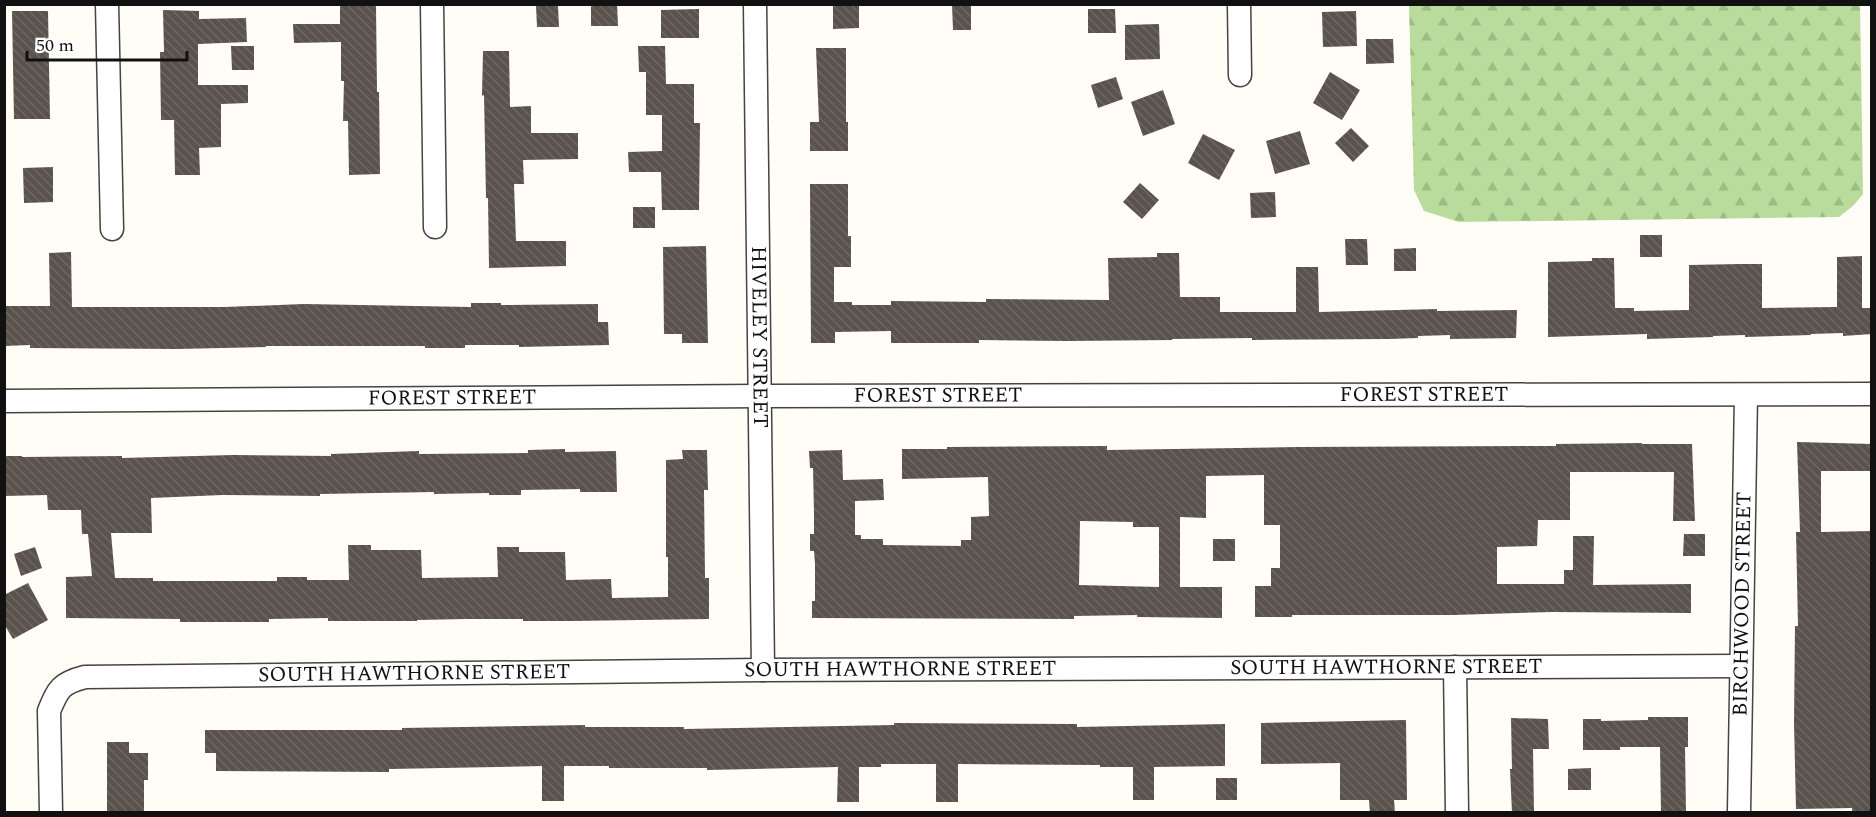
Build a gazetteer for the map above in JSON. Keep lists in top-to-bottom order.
{
  "streets": {
    "street": [
      "HIVELEY STREET",
      "FOREST STREET",
      "BIRCHWOOD STREET",
      "SOUTH HAWTHORNE STREET"
    ]
  },
  "crossings": [
    ["HIVELEY STREET", "FOREST STREET"],
    ["HIVELEY STREET", "SOUTH HAWTHORNE STREET"],
    ["FOREST STREET", "BIRCHWOOD STREET"],
    ["BIRCHWOOD STREET", "SOUTH HAWTHORNE STREET"]
  ],
  "scale_bar": "50 m"
}
